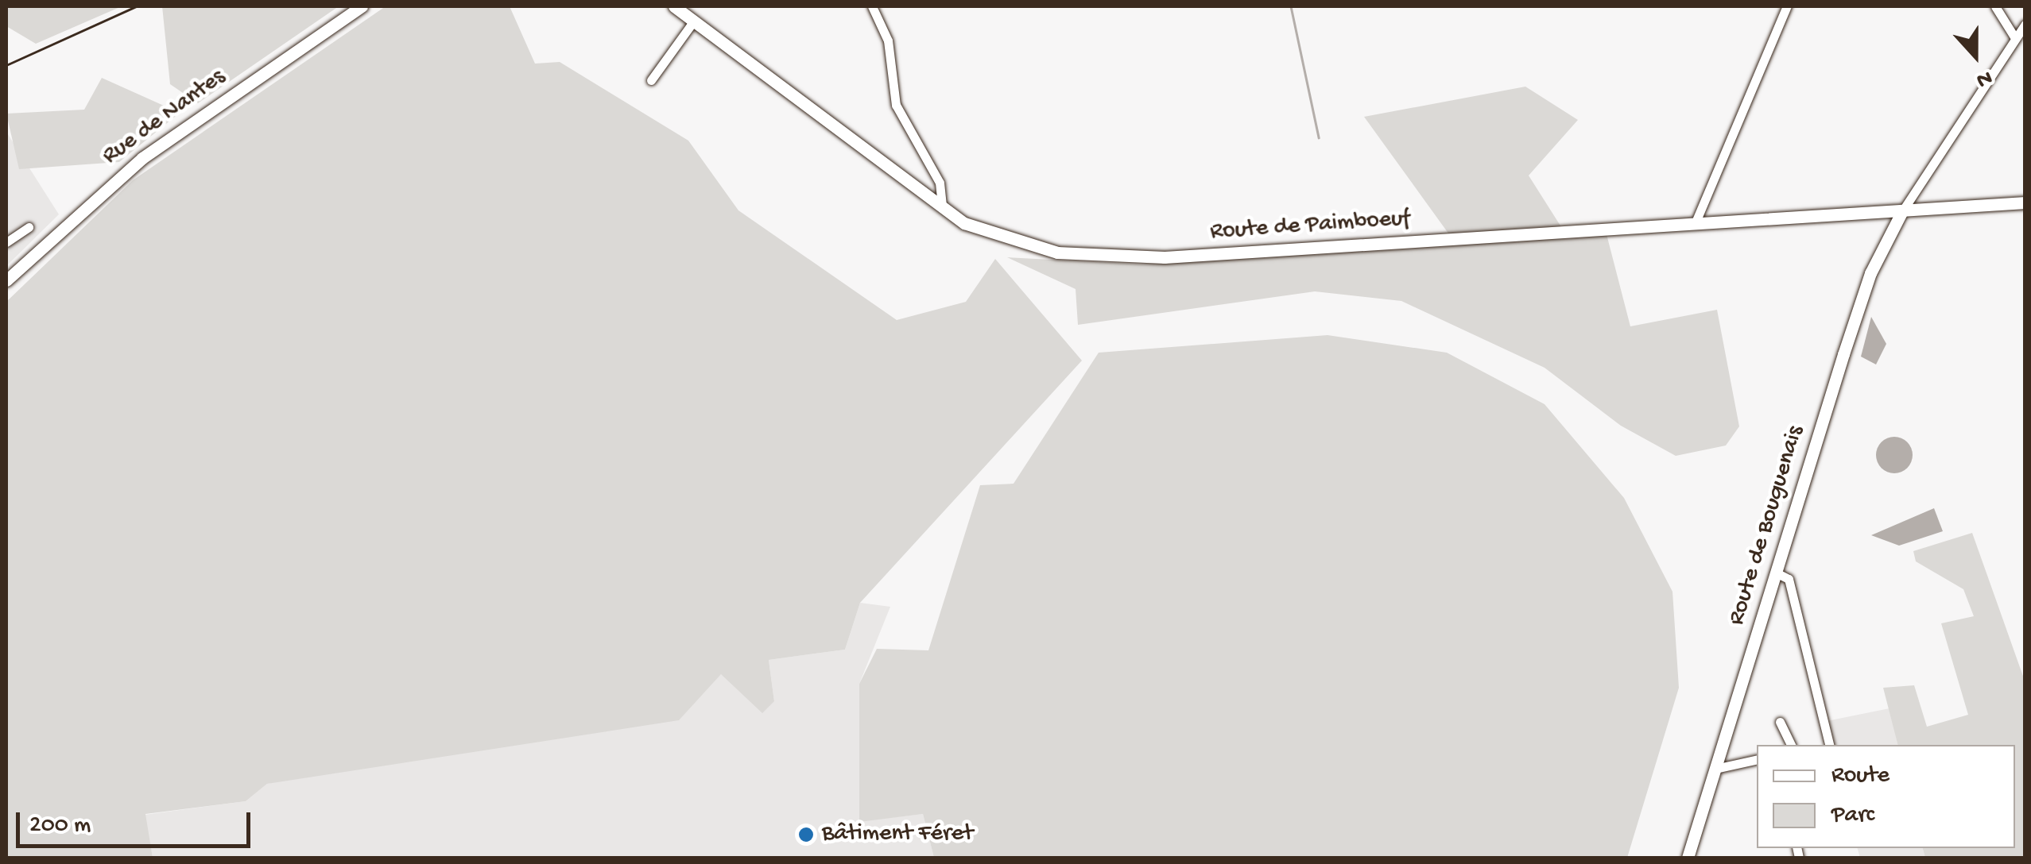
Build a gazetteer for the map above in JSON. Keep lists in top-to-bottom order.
{
  "streets": {
    "street": ["Rue de Nantes", "Route de Paimboeuf", "Route de Bouguenais"]
  },
  "crossings": [
    ["Route de Paimboeuf", "Route de Bouguenais"]
  ],
  "places": ["Bâtiment Féret"],
  "legend": ["Route", "Parc"],
  "scale_bar": "200 m",
  "north": "bottom"
}
